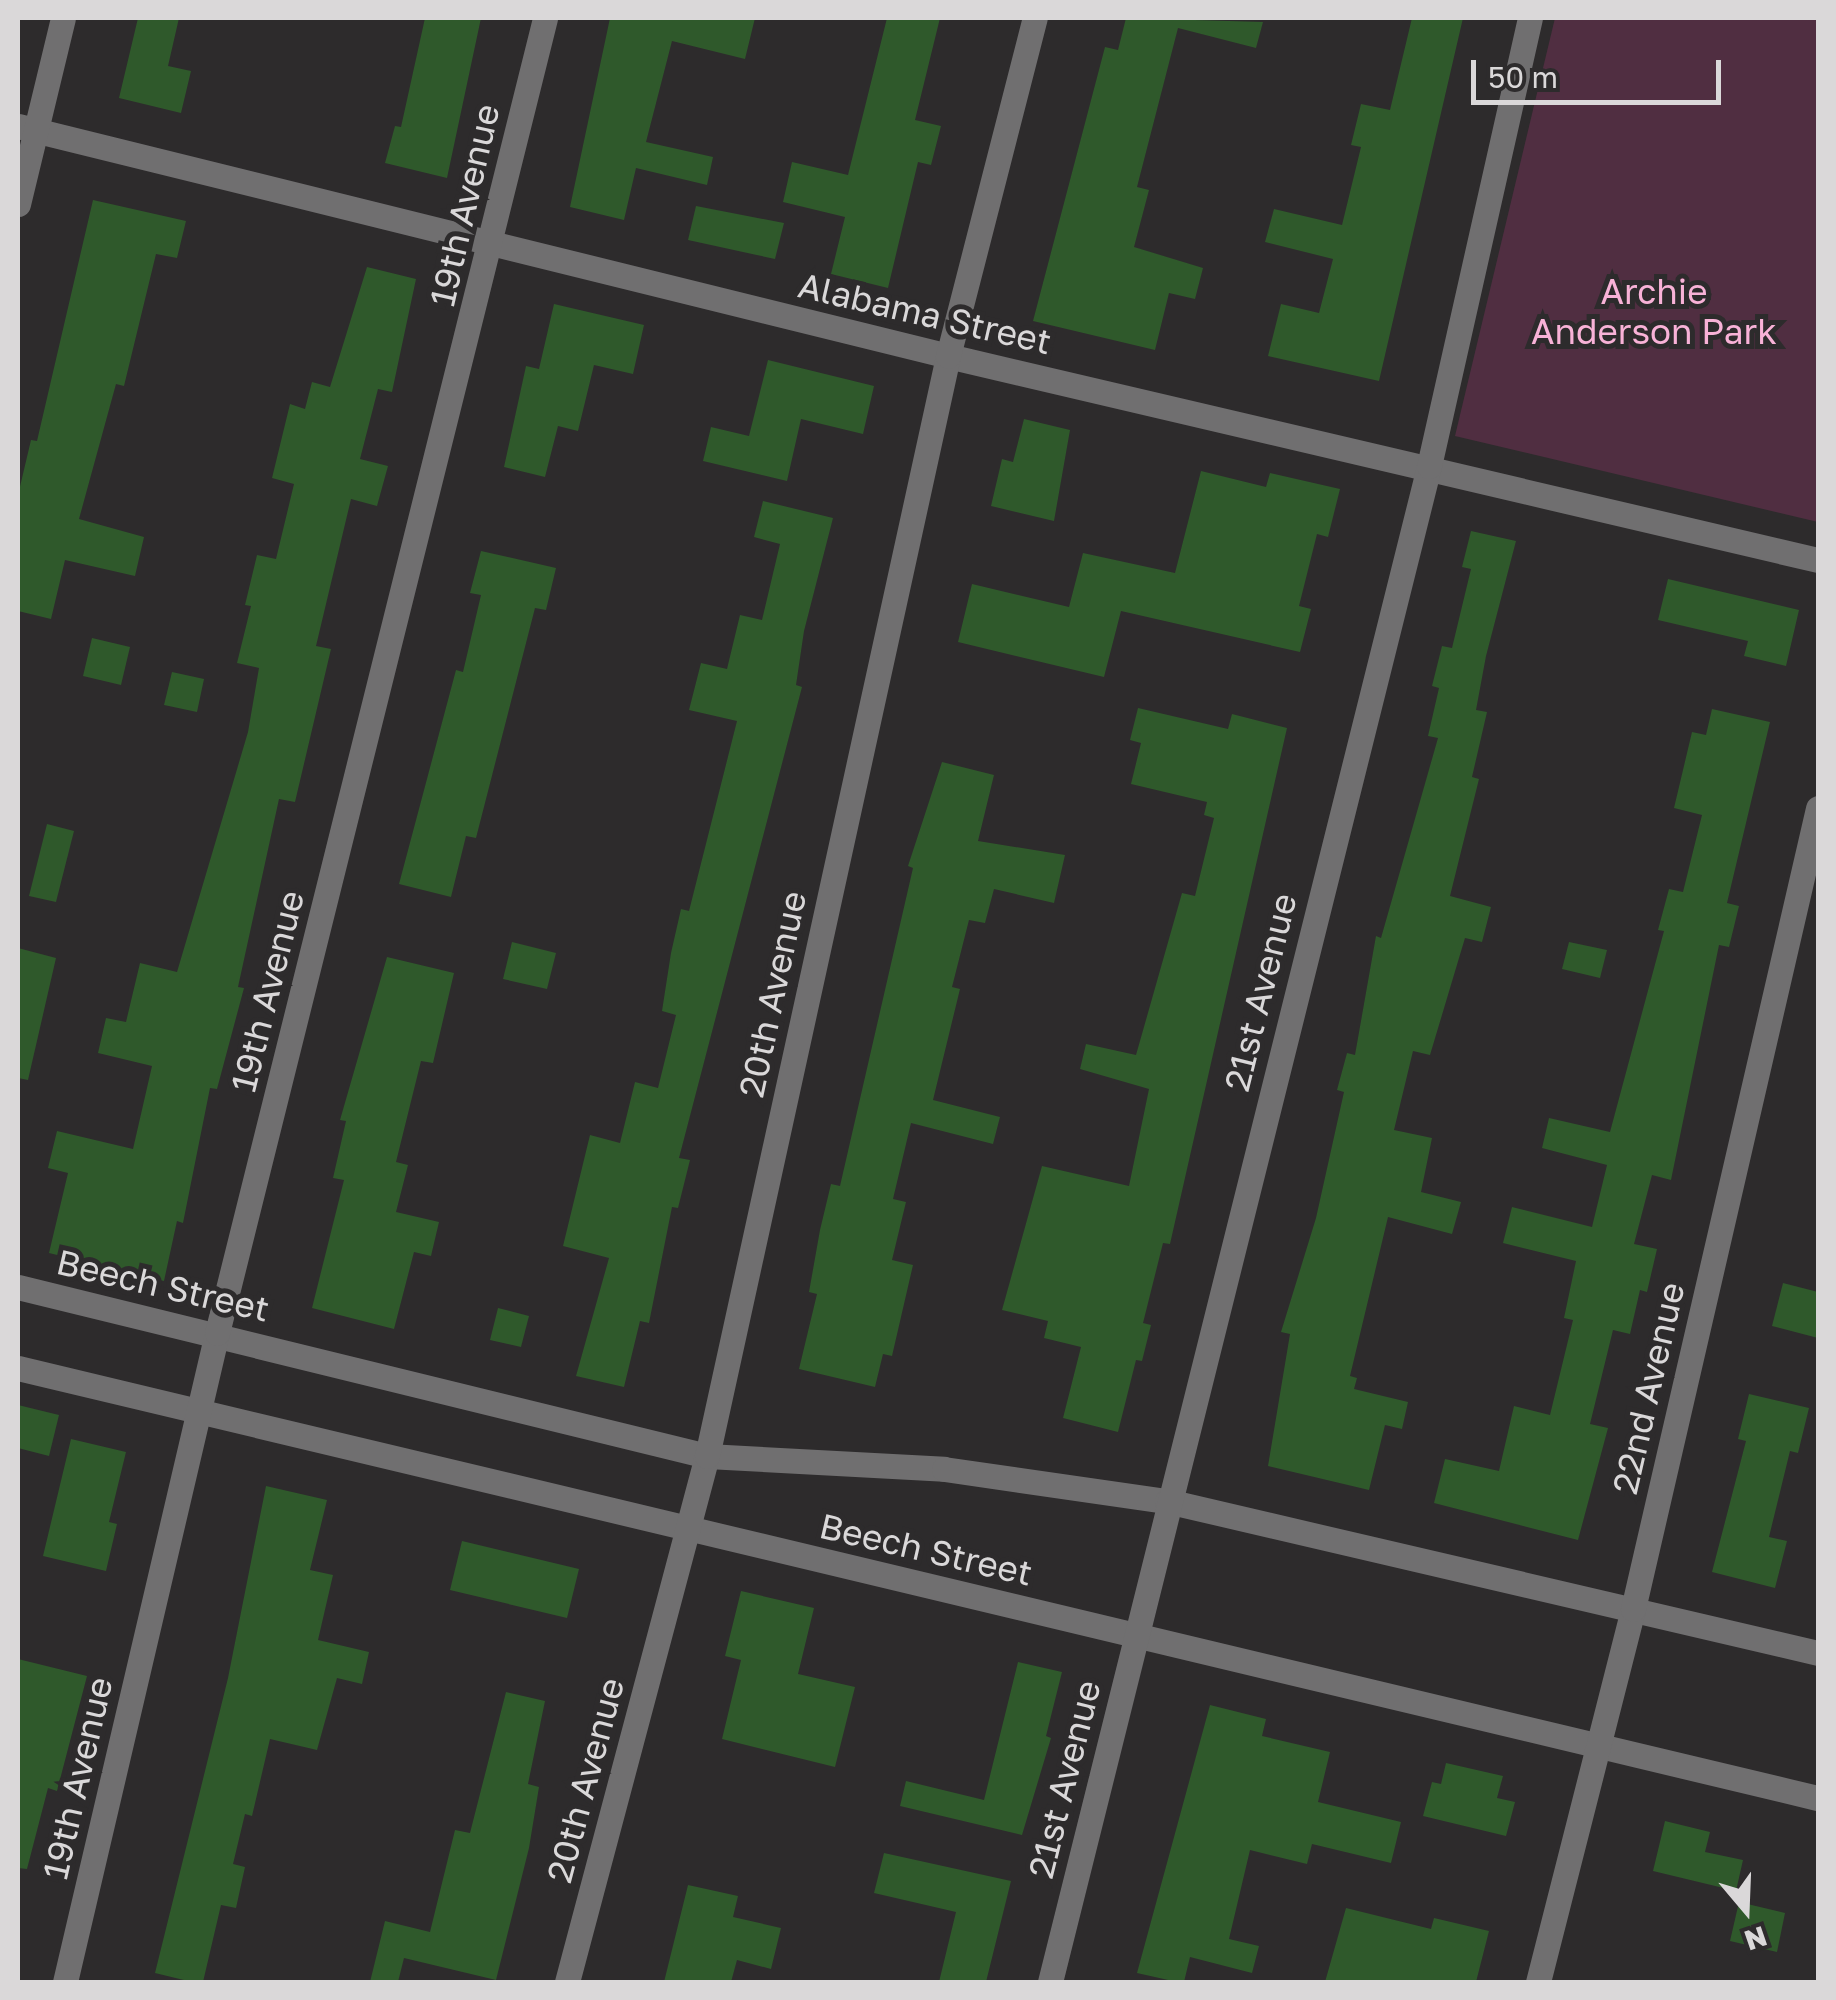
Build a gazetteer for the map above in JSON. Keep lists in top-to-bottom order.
{
  "streets": {
    "street": [
      "19th Avenue",
      "Alabama Street",
      "21st Avenue",
      "20th Avenue",
      "Beech Street",
      "22nd Avenue"
    ]
  },
  "crossings": [
    ["19th Avenue", "Alabama Street"],
    ["19th Avenue", "Beech Street"],
    ["Alabama Street", "21st Avenue"],
    ["Alabama Street", "20th Avenue"],
    ["21st Avenue", "Beech Street"],
    ["20th Avenue", "Beech Street"],
    ["Beech Street", "22nd Avenue"]
  ],
  "parks": ["Archie Anderson Park"],
  "scale_bar": "50 m",
  "north": "bottom"
}
